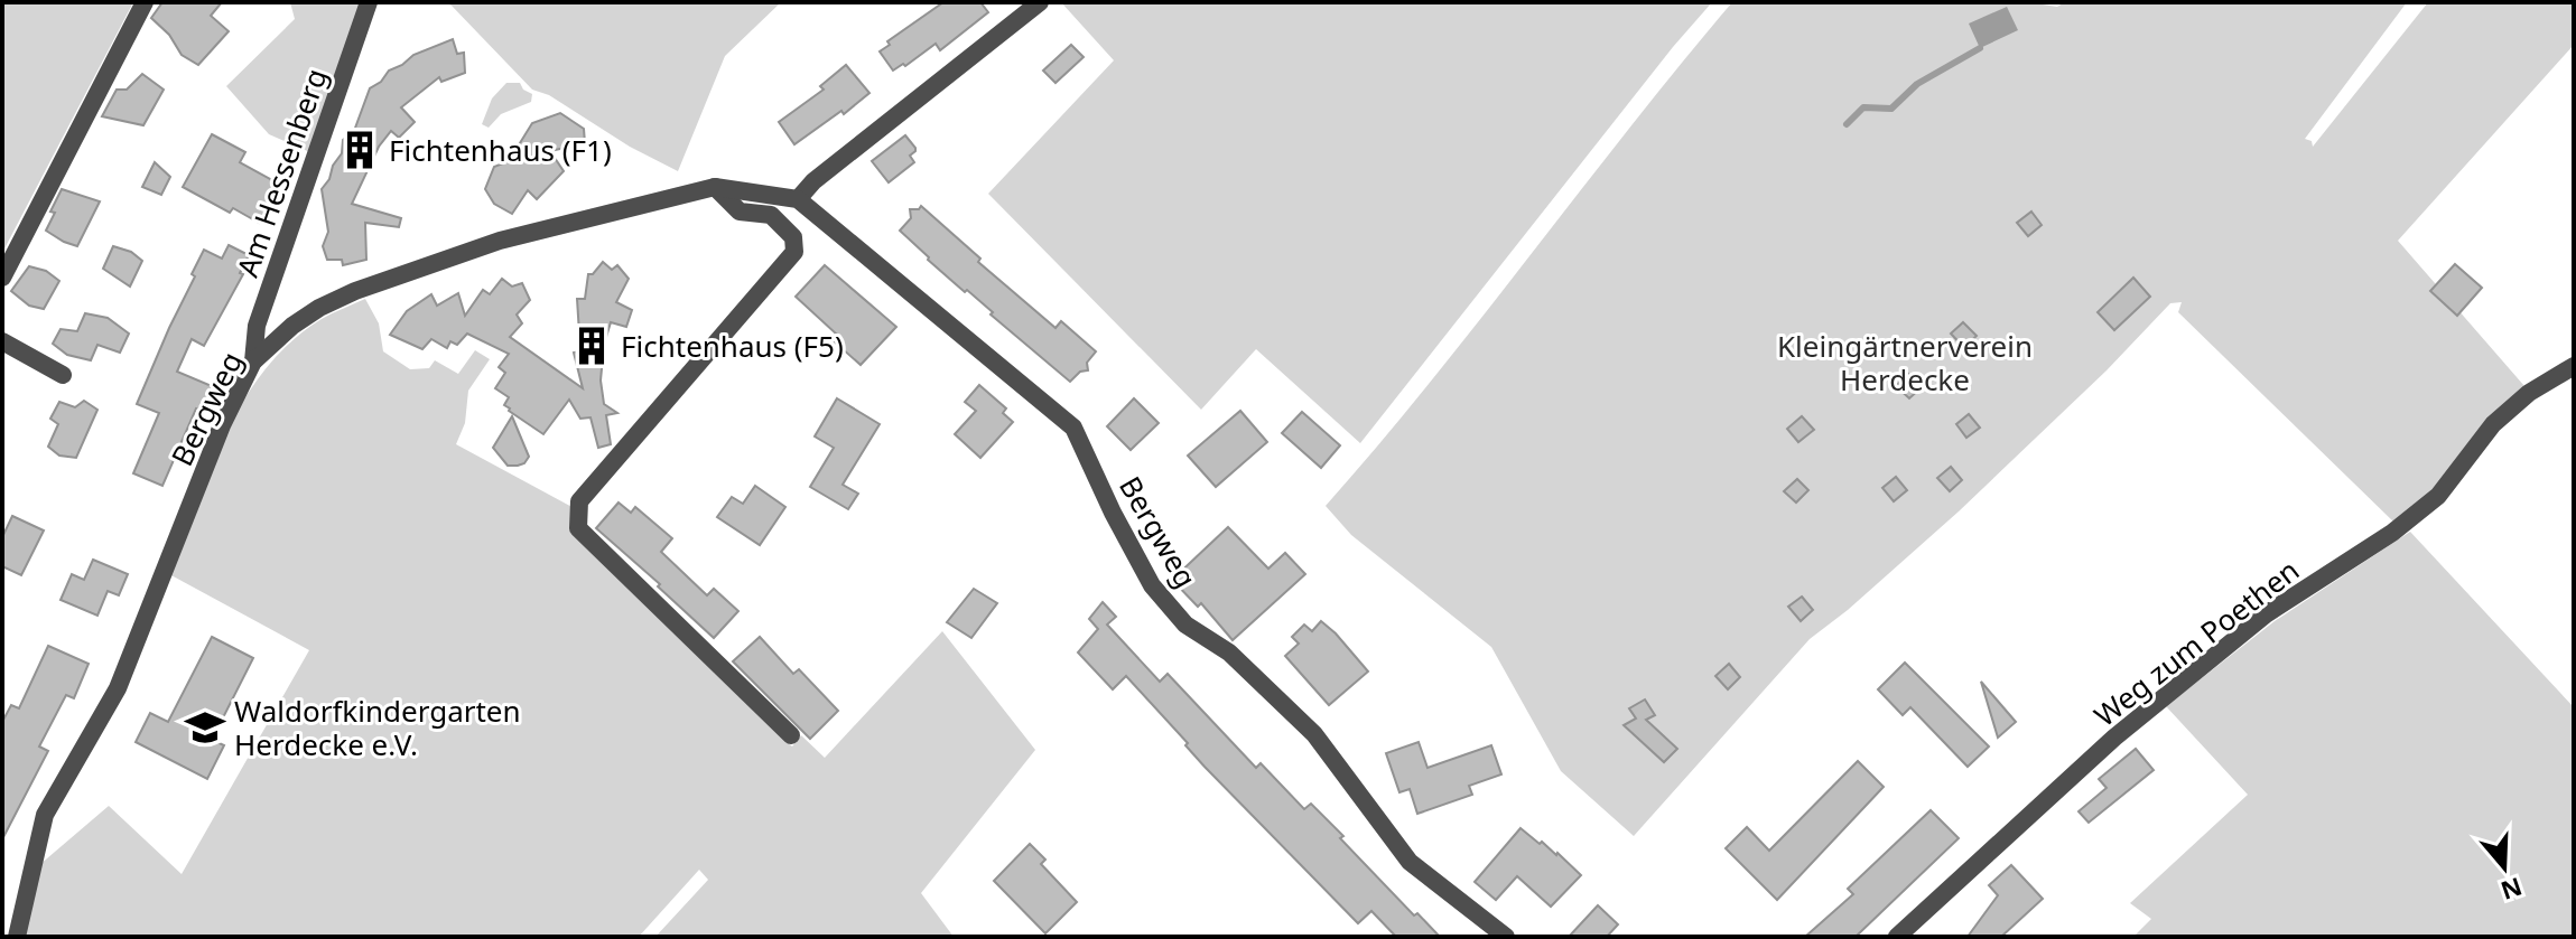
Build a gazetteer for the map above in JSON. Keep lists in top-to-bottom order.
{
  "streets": {
    "street": ["Am Hessenberg", "Bergweg", "Weg zum Poethen"]
  },
  "crossings": [
    ["Am Hessenberg", "Bergweg"]
  ],
  "parks": ["Kleingärtnerverein Herdecke"],
  "places": {
    "building": ["Fichtenhaus (F1)", "Fichtenhaus (F5)"],
    "school or university": ["Waldorfkindergarten Herdecke e.V."]
  },
  "north": "bottom"
}
